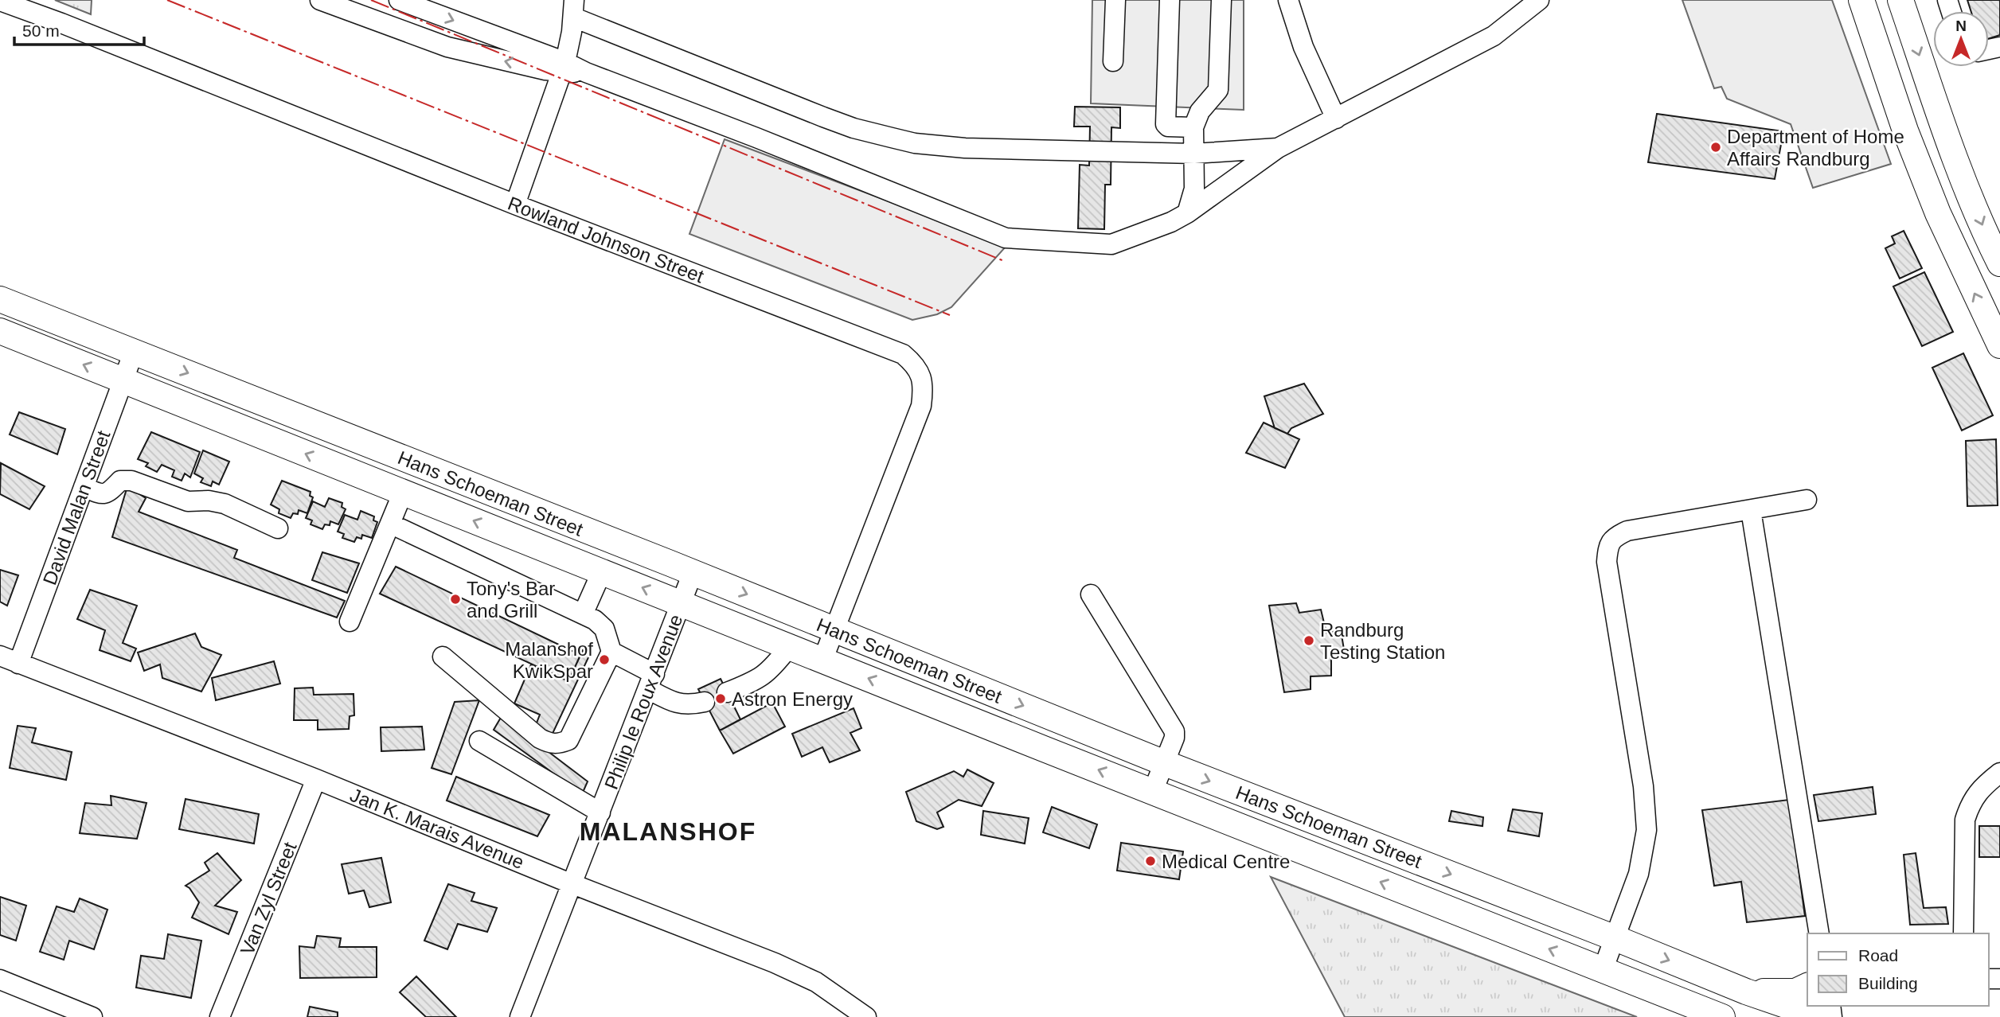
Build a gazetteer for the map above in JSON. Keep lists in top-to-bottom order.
{
  "streets": {
    "main road": ["Hans Schoeman Street"],
    "street": [
      "Rowland Johnson Street",
      "David Malan Street",
      "Philip le Roux Avenue",
      "Jan K. Marais Avenue",
      "Van Zyl Street"
    ]
  },
  "crossings": [
    ["Rowland Johnson Street", "Hans Schoeman Street"],
    ["Hans Schoeman Street", "David Malan Street"],
    ["Hans Schoeman Street", "Philip le Roux Avenue"],
    ["David Malan Street", "Jan K. Marais Avenue"],
    ["Philip le Roux Avenue", "Jan K. Marais Avenue"],
    ["Jan K. Marais Avenue", "Van Zyl Street"]
  ],
  "districts": ["MALANSHOF"],
  "places": [
    "Department of Home Affairs Randburg",
    "Tony's Bar and Grill",
    "Randburg Testing Station",
    "Malanshof KwikSpar",
    "Astron Energy",
    "Medical Centre"
  ],
  "legend": ["Road", "Building"],
  "scale_bar": "50 m",
  "north": "top"
}
